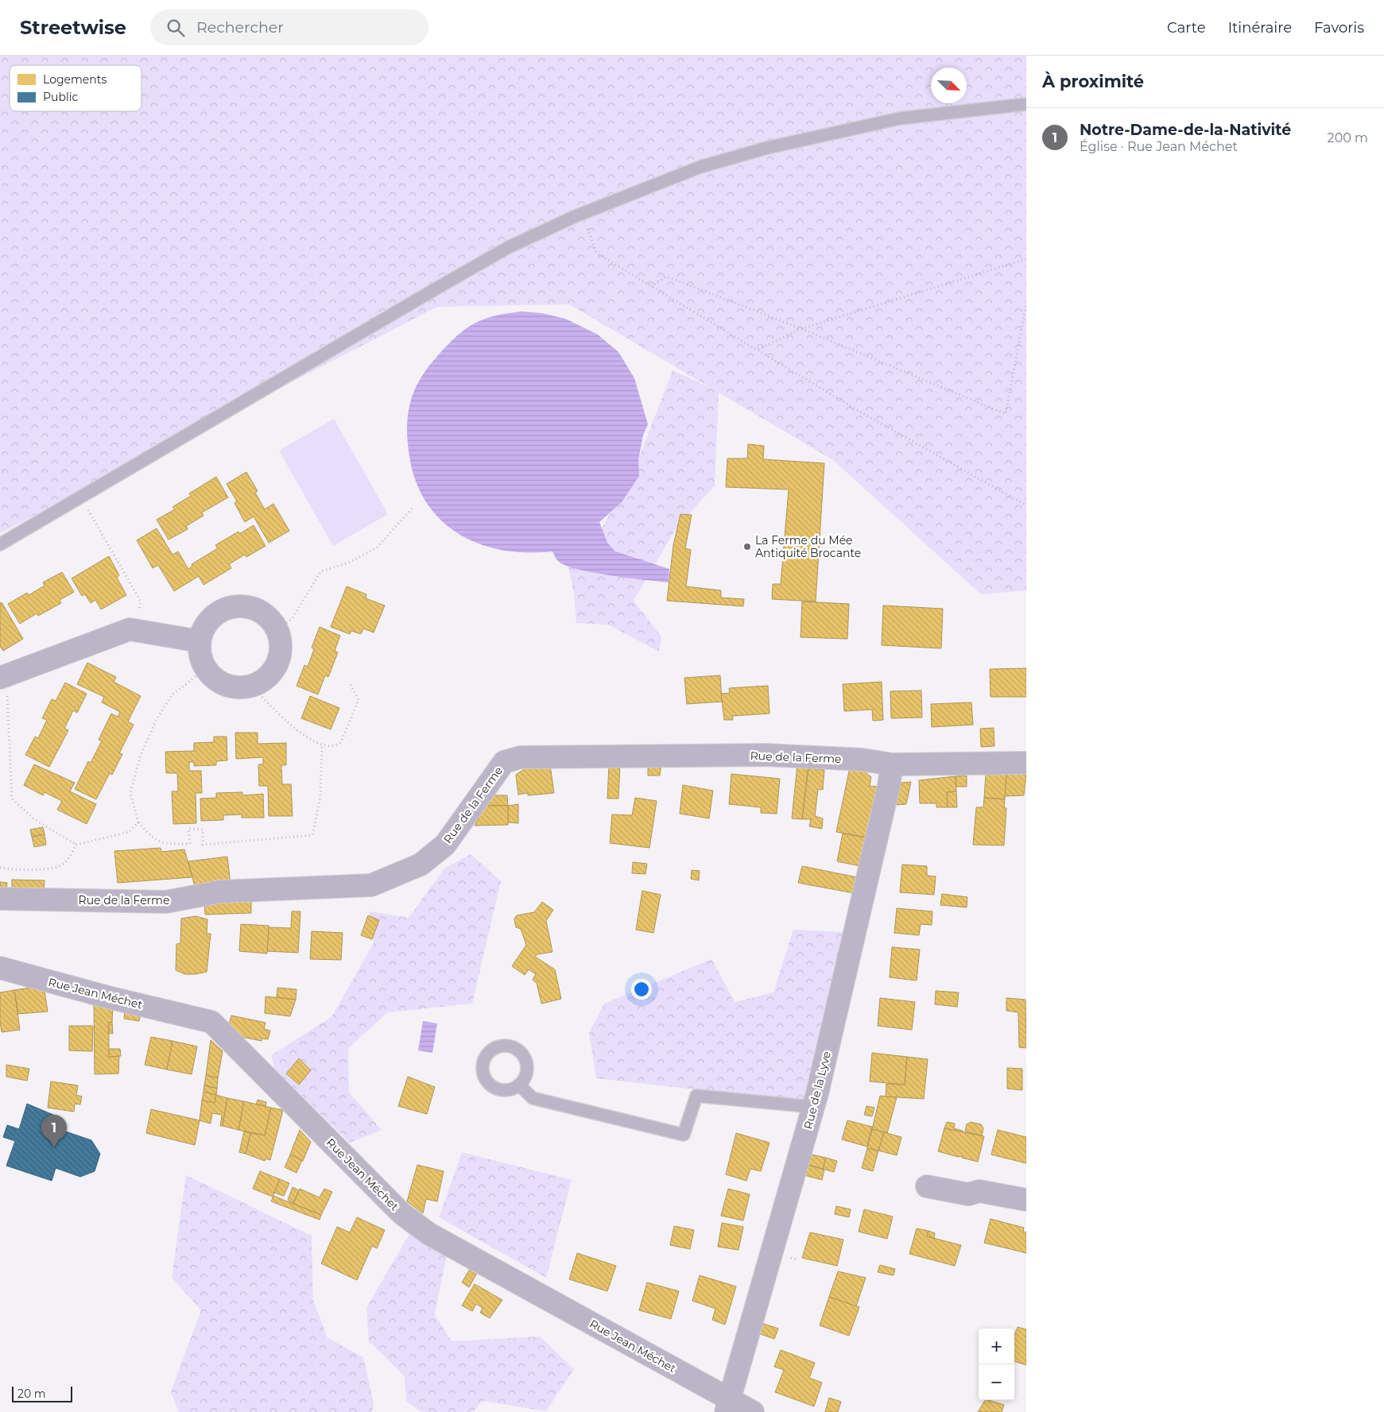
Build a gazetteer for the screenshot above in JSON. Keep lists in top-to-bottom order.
{
  "streets": {
    "street": ["Rue de la Ferme", "Rue Jean Méchet", "Rue de la Lyve"]
  },
  "crossings": [
    ["Rue de la Ferme", "Rue de la Lyve"],
    ["Rue Jean Méchet", "Rue de la Lyve"]
  ],
  "places": ["La Ferme du Mée Antiquité Brocante"],
  "legend": ["Logements", "Public"],
  "scale_bar": "20 m",
  "north": "bottom right",
  "page": {
    "header": "Streetwise",
    "search": "Rechercher",
    "nav": ["Carte", "Itinéraire", "Favoris"],
    "heading": "À proximité",
    "list": [
      {
        "mark": "1",
        "name": "Notre-Dame-de-la-Nativité",
        "note": "Église · Rue Jean Méchet",
        "value": "200 m"
      }
    ],
    "pins": "1",
    "map_buttons": ["+", "−"],
    "scale": "20 m"
  }
}
